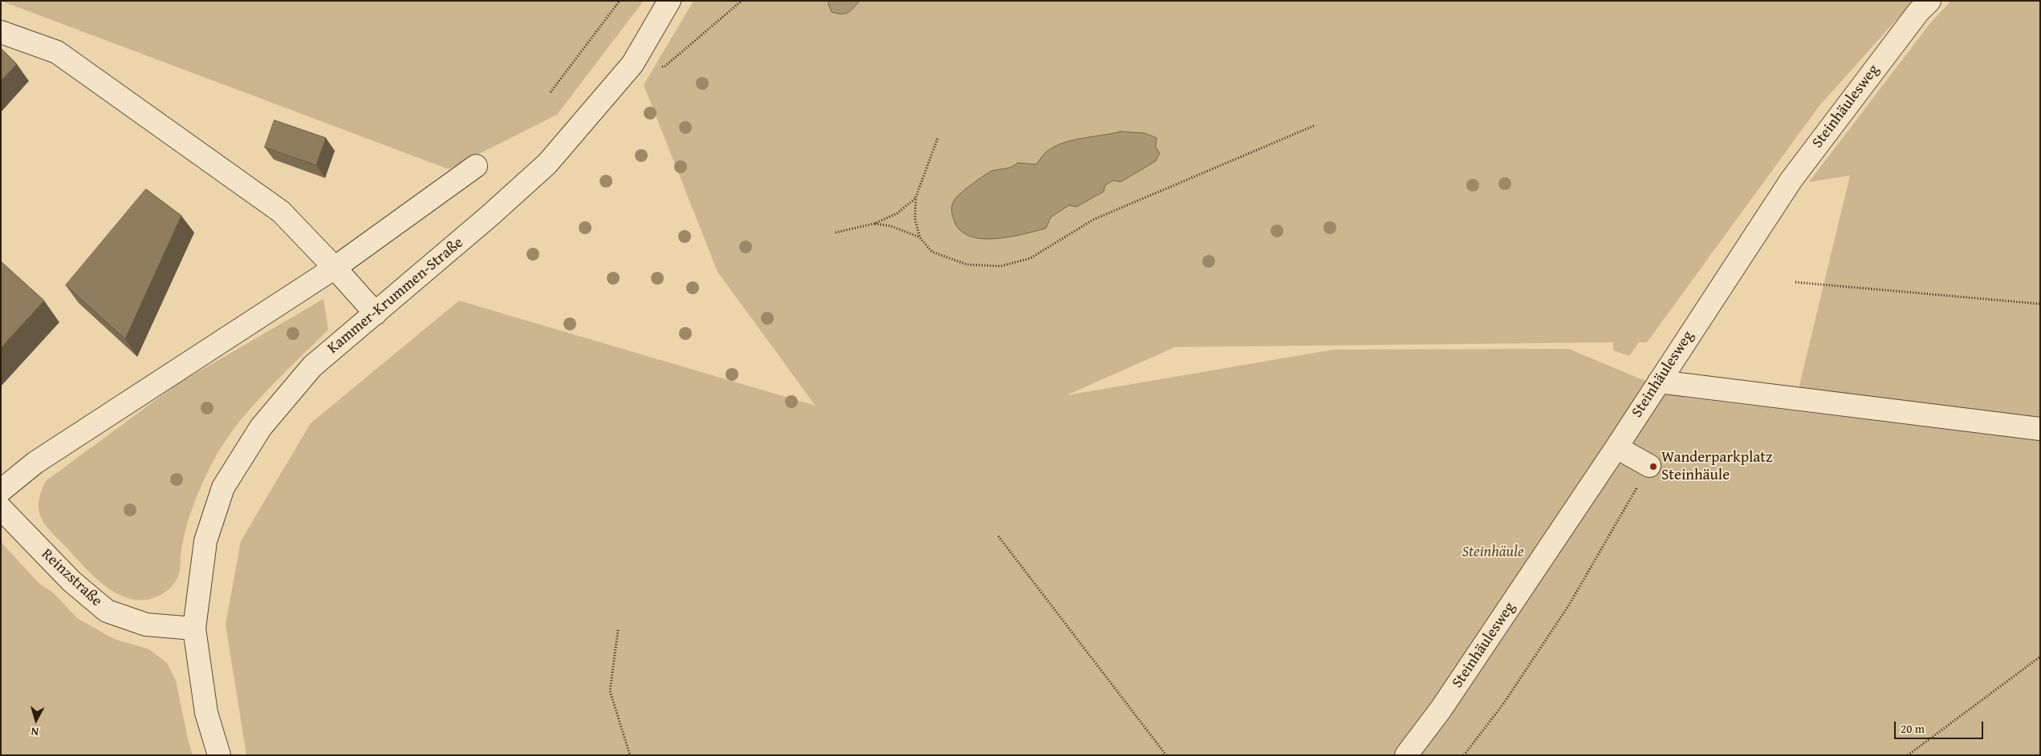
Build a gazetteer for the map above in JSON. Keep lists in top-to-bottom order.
{
  "streets": {
    "street": ["Steinhäulesweg", "Kammer-Krummen-Straße", "Reinzstraße"]
  },
  "crossings": [
    ["Kammer-Krummen-Straße", "Reinzstraße"]
  ],
  "parks": ["Steinhäule"],
  "places": ["Wanderparkplatz Steinhäule"],
  "scale_bar": "20 m",
  "north": "bottom"
}
